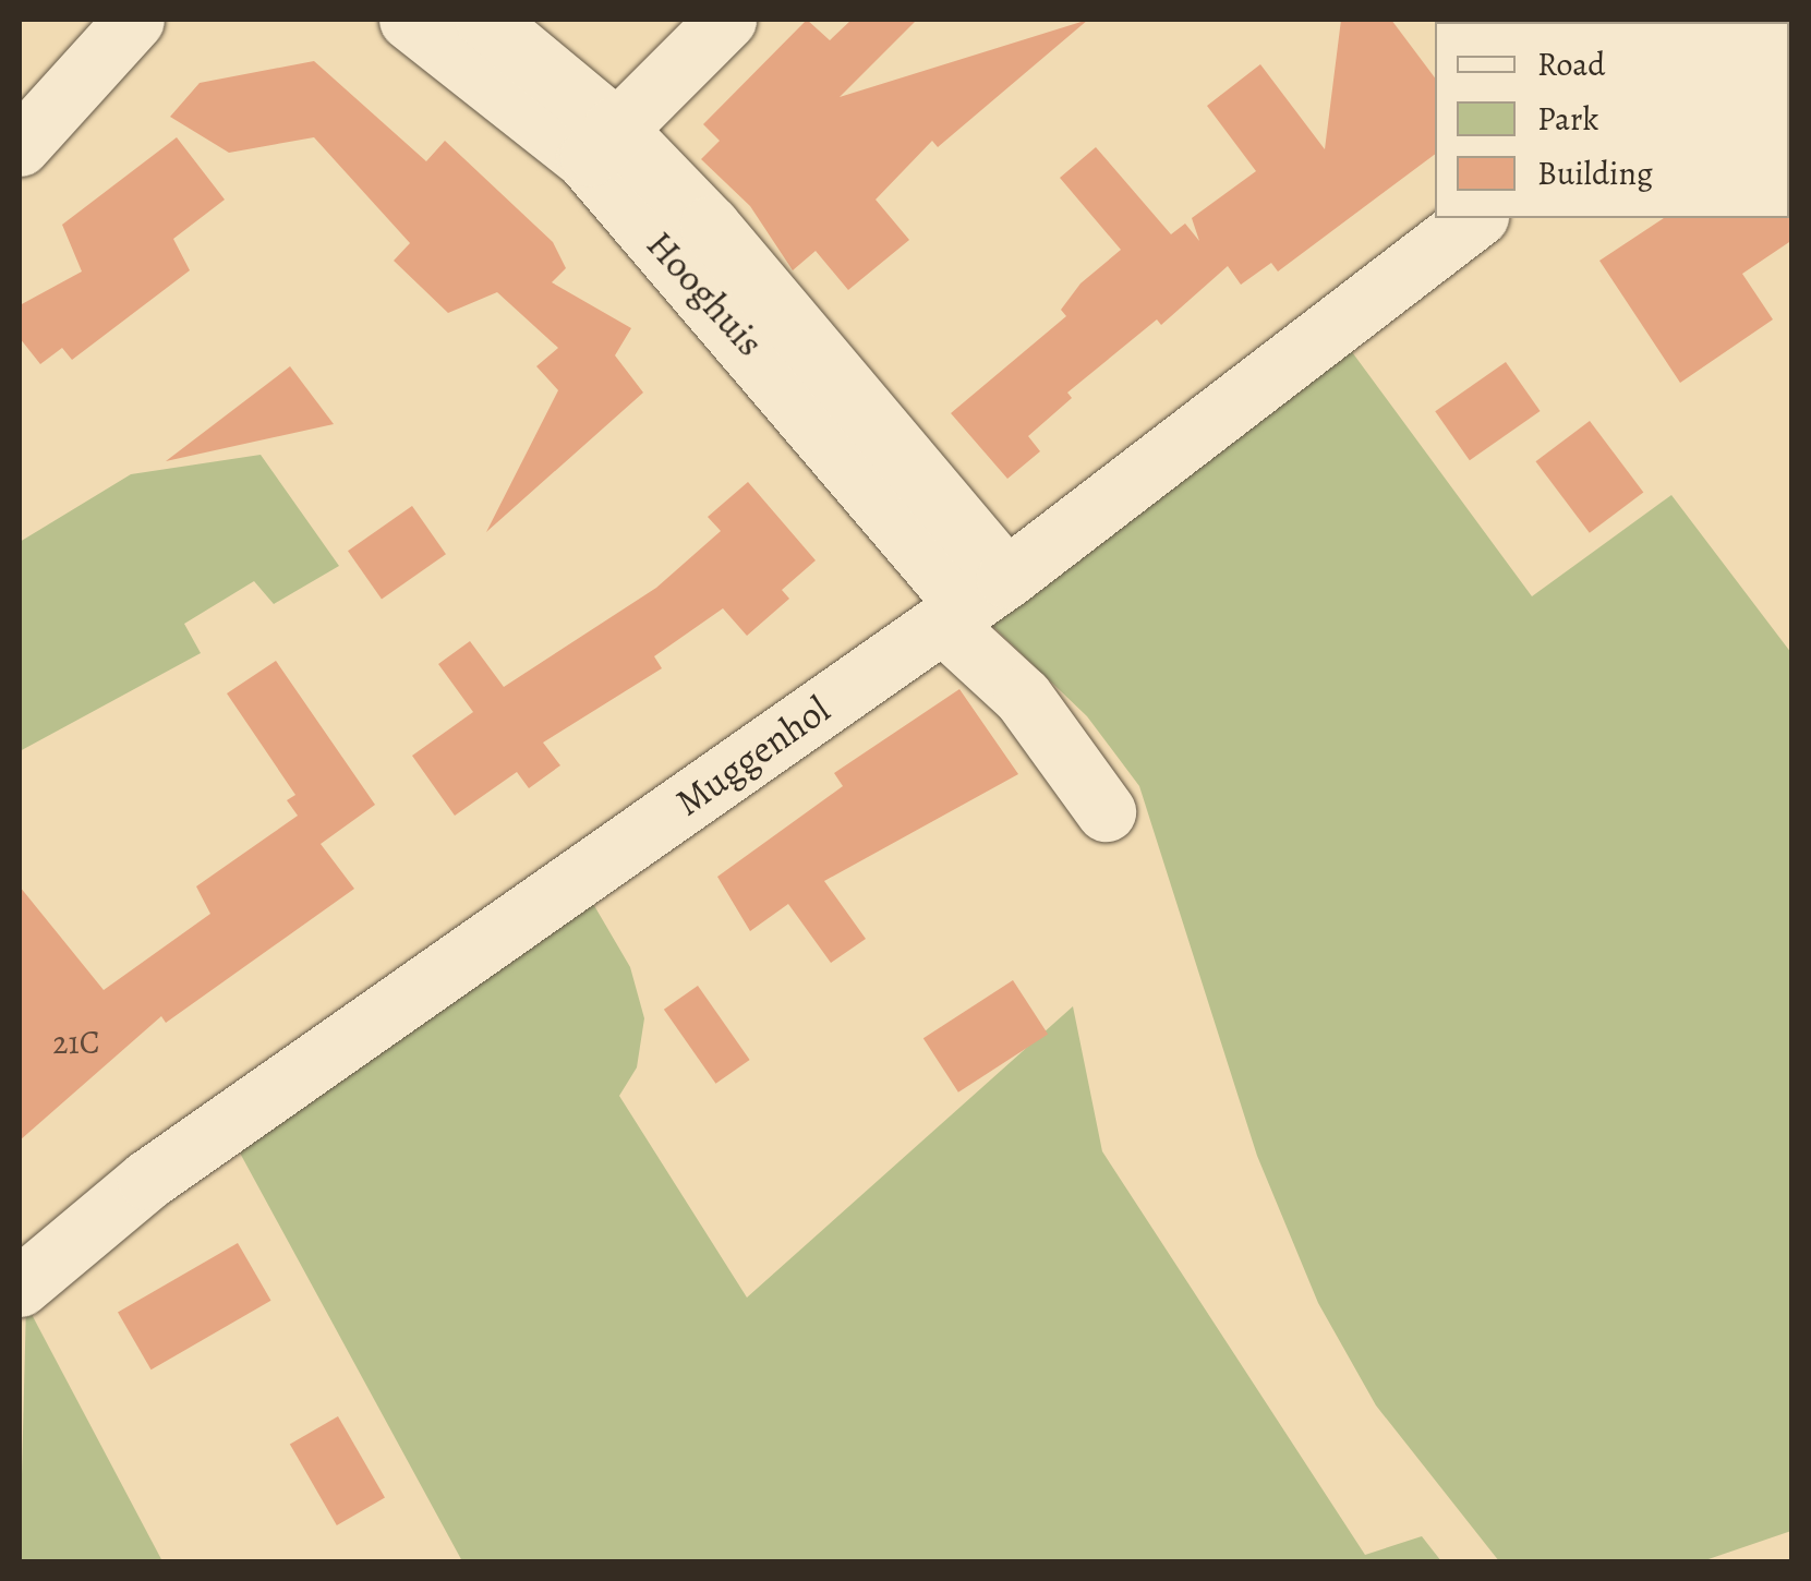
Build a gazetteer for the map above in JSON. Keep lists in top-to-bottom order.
{
  "streets": {
    "street": ["Hooghuis", "Muggenhol"]
  },
  "crossings": [
    ["Hooghuis", "Muggenhol"]
  ],
  "house_numbers": ["21C"],
  "legend": ["Road", "Park", "Building"]
}
